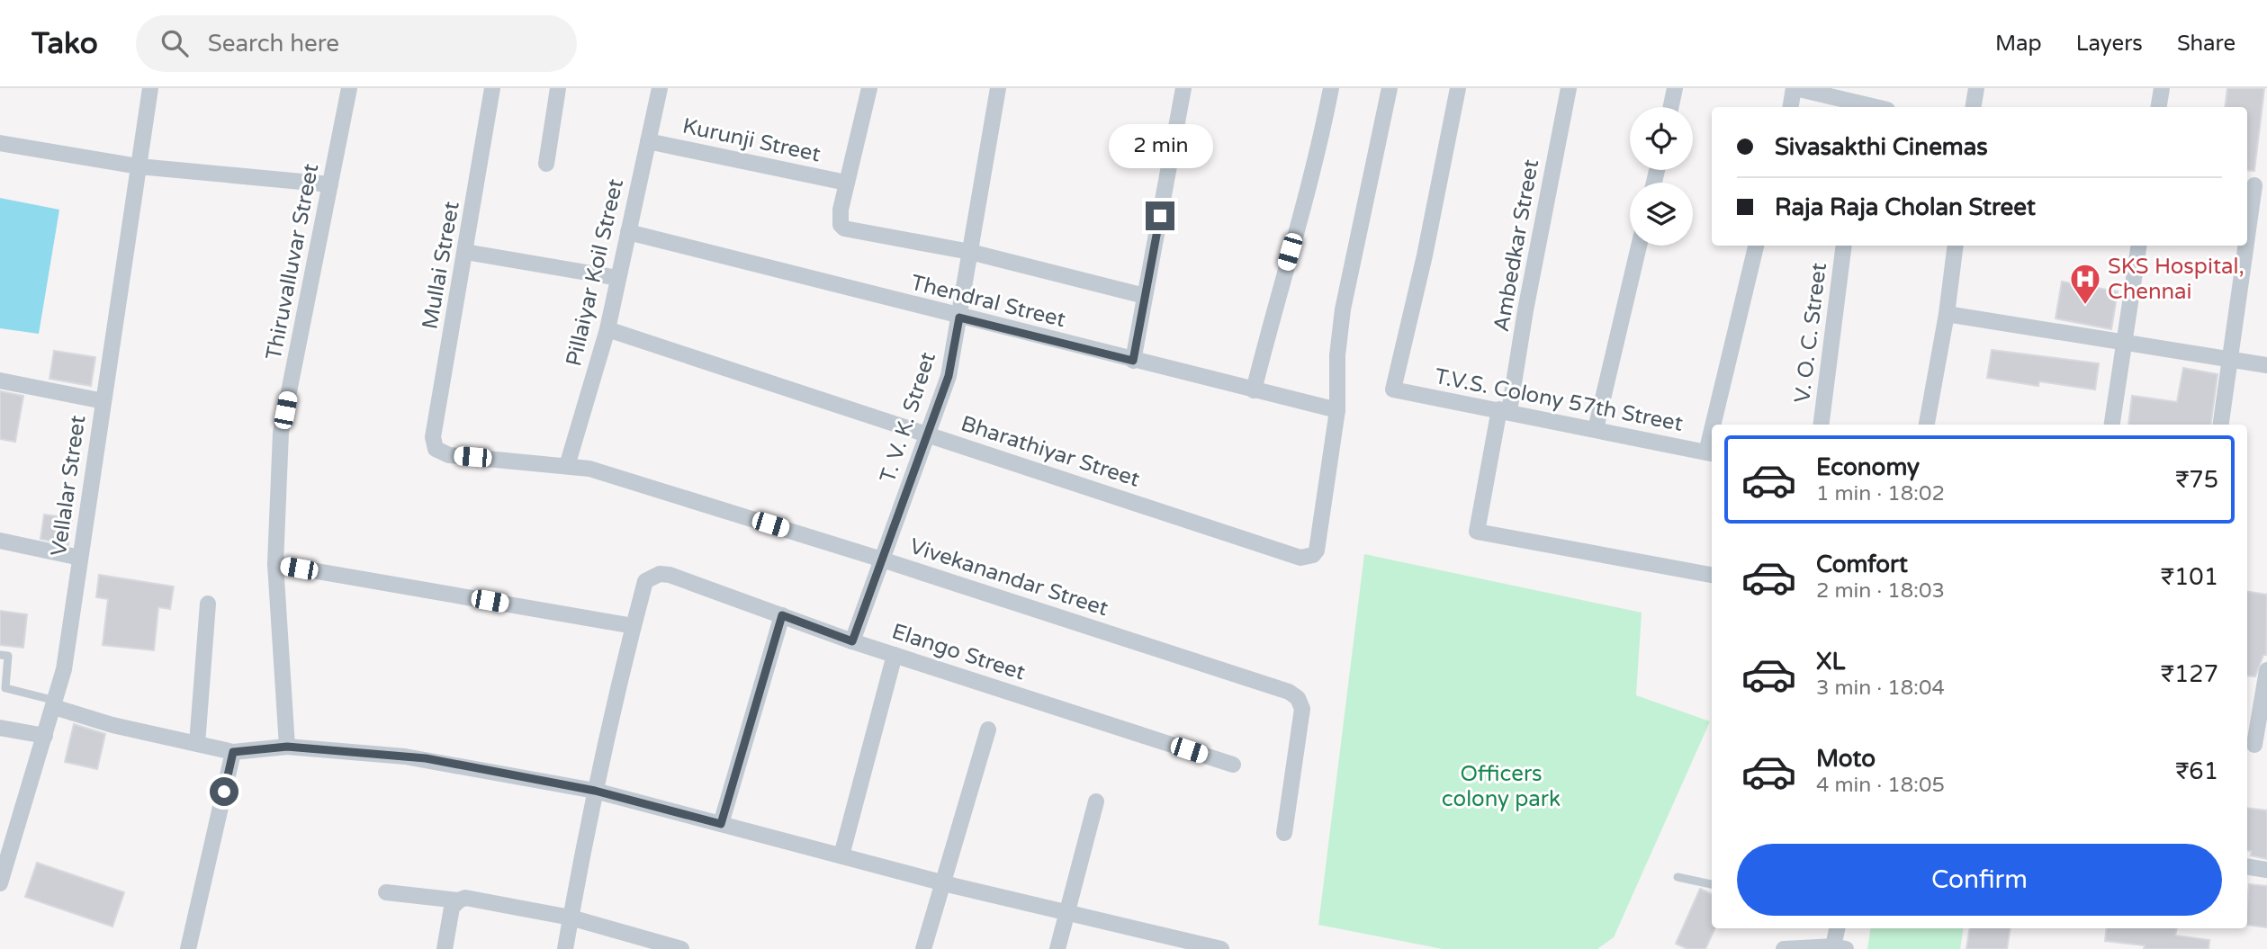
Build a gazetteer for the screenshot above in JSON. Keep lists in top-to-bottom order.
{
  "streets": {
    "street": [
      "Kurunji Street",
      "Ambedkar Street",
      "Thiruvalluvar Street",
      "Mullai Street",
      "Pillaiyar Koil Street",
      "Thendral Street",
      "V. O. C. Street",
      "T.V.S. Colony 57th Street",
      "T. V. K. Street",
      "Bharathiyar Street",
      "Vellalar Street",
      "Vivekanandar Street",
      "Elango Street"
    ]
  },
  "crossings": [
    ["Kurunji Street", "Pillaiyar Koil Street"],
    ["Ambedkar Street", "T.V.S. Colony 57th Street"],
    ["Mullai Street", "Vivekanandar Street"],
    ["Pillaiyar Koil Street", "Thendral Street"],
    ["Pillaiyar Koil Street", "Bharathiyar Street"],
    ["Pillaiyar Koil Street", "Vivekanandar Street"],
    ["Thendral Street", "T. V. K. Street"],
    ["Thendral Street", "Bharathiyar Street"],
    ["T. V. K. Street", "Bharathiyar Street"],
    ["T. V. K. Street", "Vivekanandar Street"],
    ["T. V. K. Street", "Elango Street"]
  ],
  "parks": ["Officers colony park"],
  "places": {
    "hospital": ["SKS Hospital, Chennai"]
  },
  "page": {
    "header": "Tako",
    "search": "Search here",
    "nav": ["Map", "Layers", "Share"],
    "banner": ["Sivasakthi Cinemas", "Raja Raja Cholan Street"],
    "bubble": "2 min",
    "list": [
      {
        "name": "Economy",
        "note": "1 min · 18:02",
        "value": "₹75"
      },
      {
        "name": "Comfort",
        "note": "2 min · 18:03",
        "value": "₹101"
      },
      {
        "name": "XL",
        "note": "3 min · 18:04",
        "value": "₹127"
      },
      {
        "name": "Moto",
        "note": "4 min · 18:05",
        "value": "₹61"
      }
    ],
    "buttons": "Confirm"
  }
}
